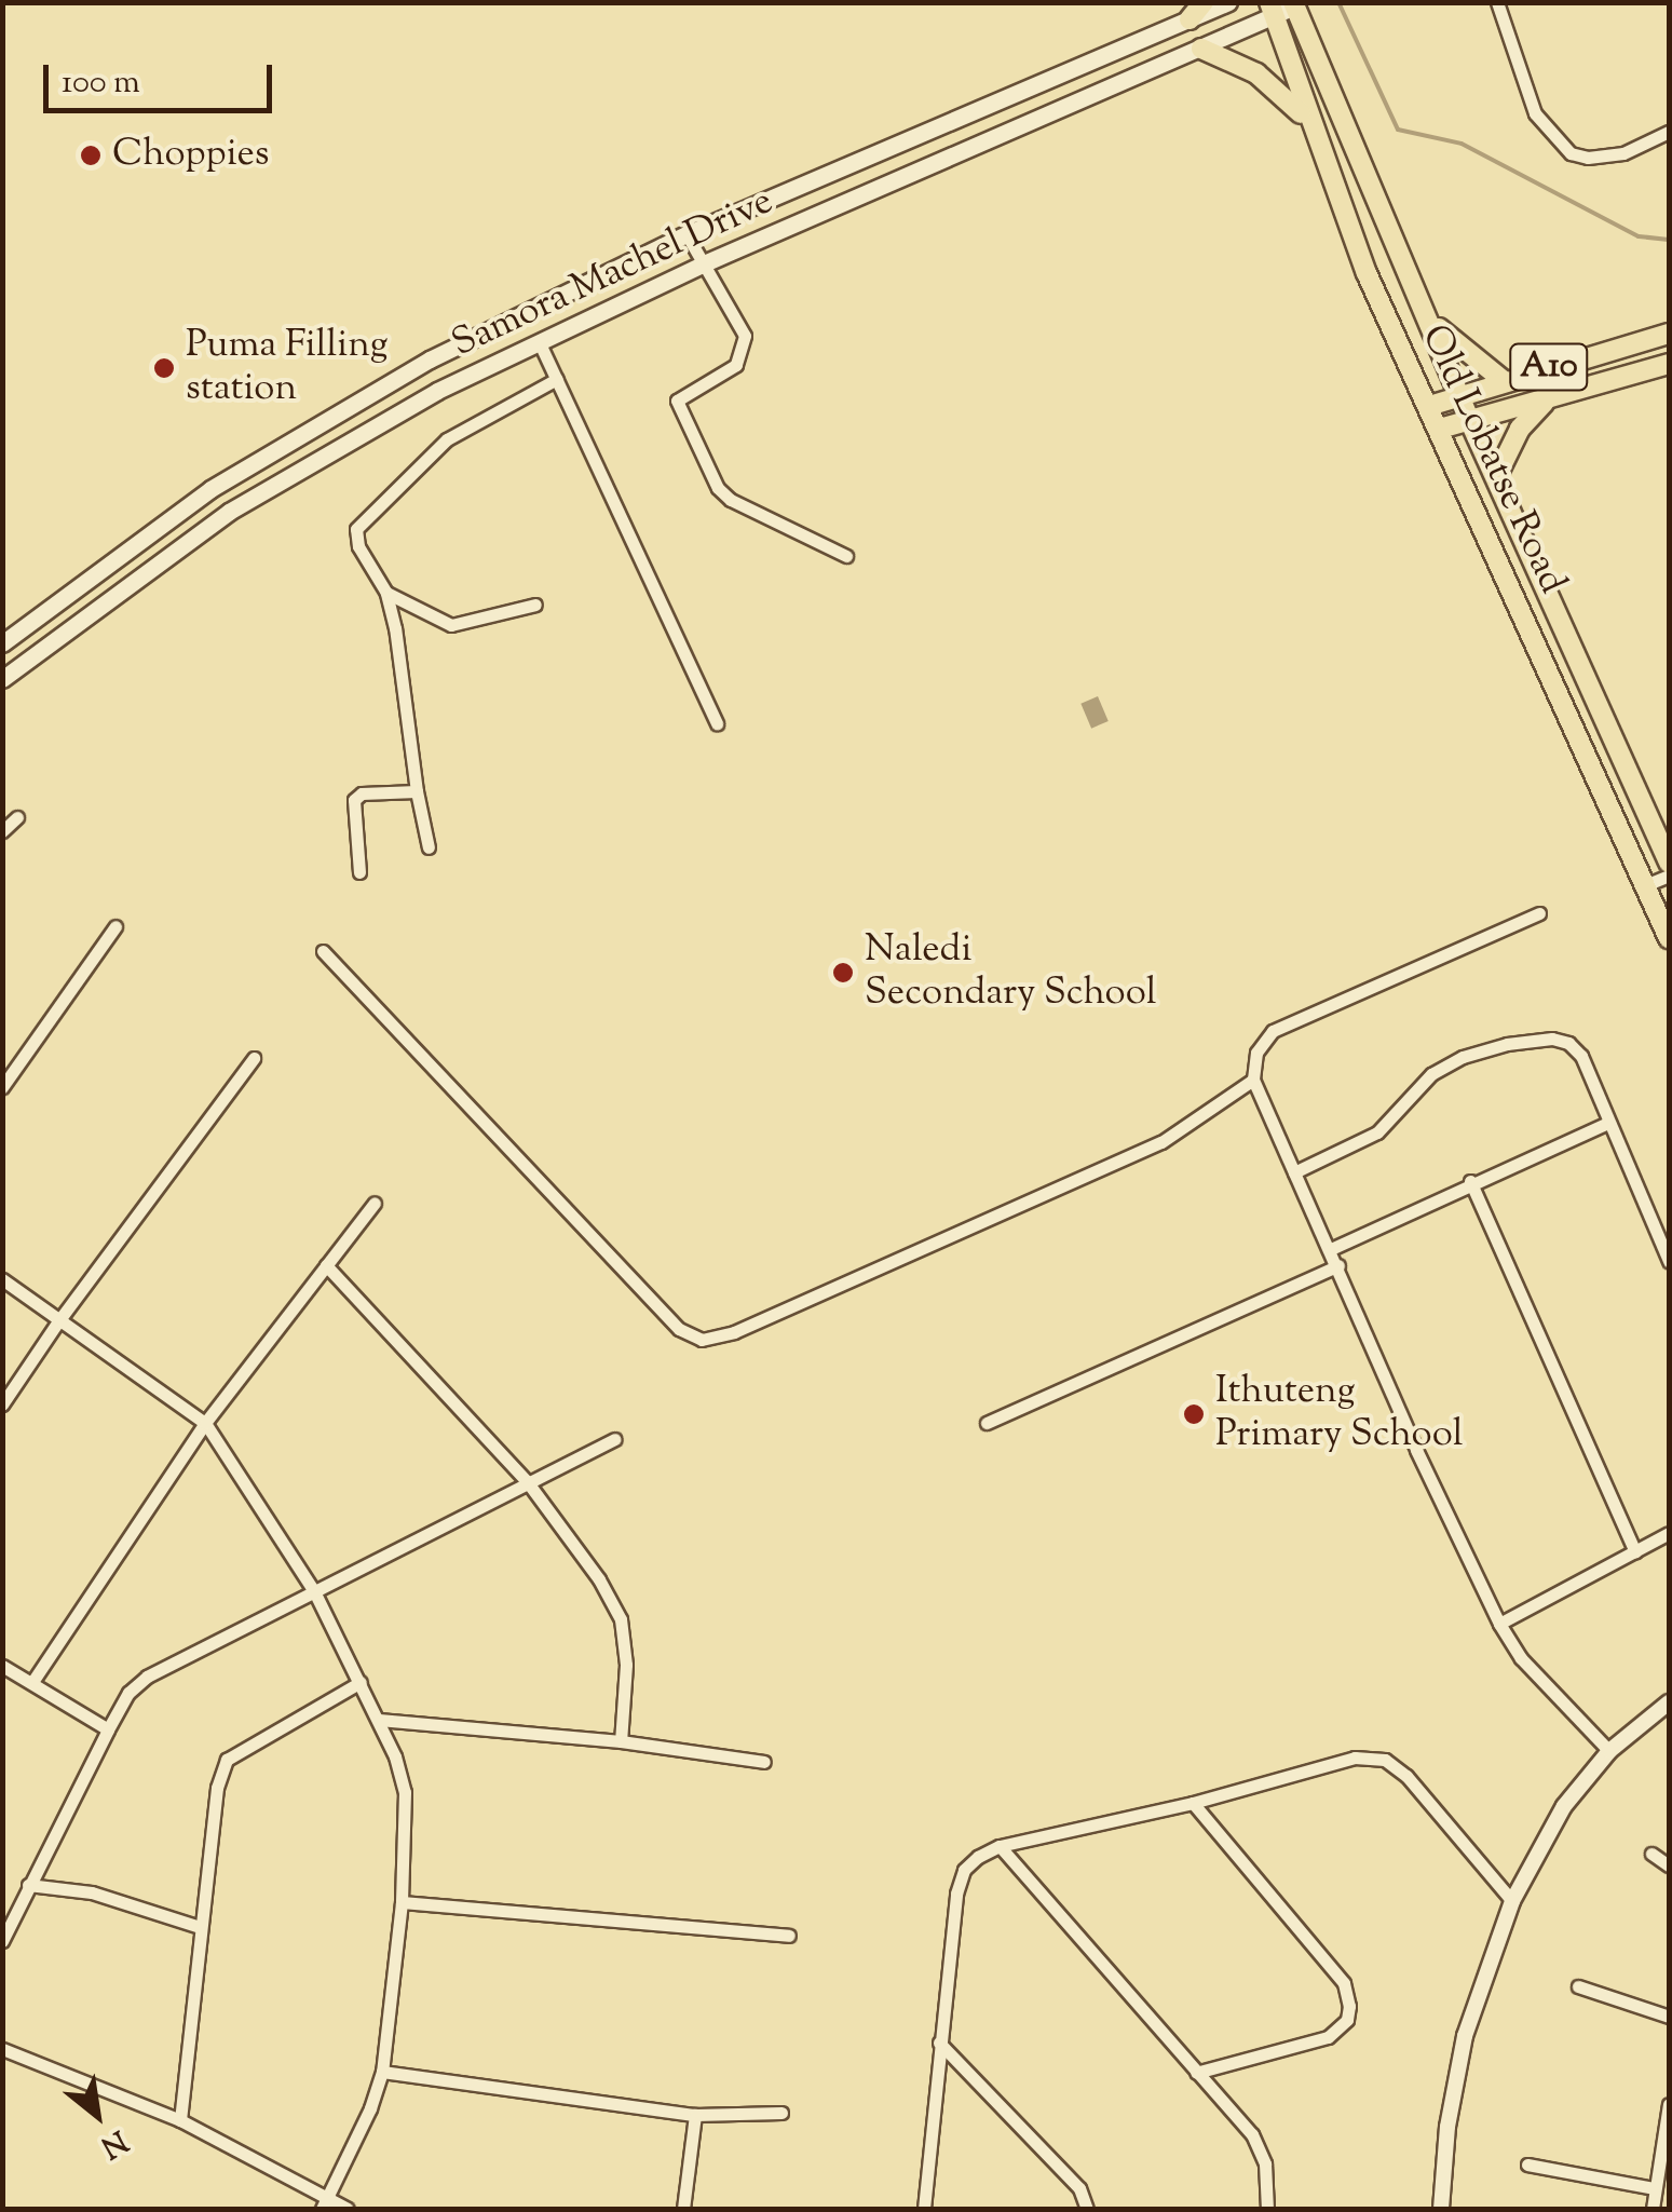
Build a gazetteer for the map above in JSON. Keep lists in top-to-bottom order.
{
  "streets": {
    "main road": ["Samora Machel Drive", "A10", "Old Lobatse Road"]
  },
  "crossings": [
    ["Samora Machel Drive", "Old Lobatse Road"],
    ["A10", "Old Lobatse Road"]
  ],
  "places": [
    "Choppies",
    "Puma Filling station",
    "Naledi Secondary School",
    "Ithuteng Primary School"
  ],
  "scale_bar": "100 m",
  "north": "bottom right"
}
